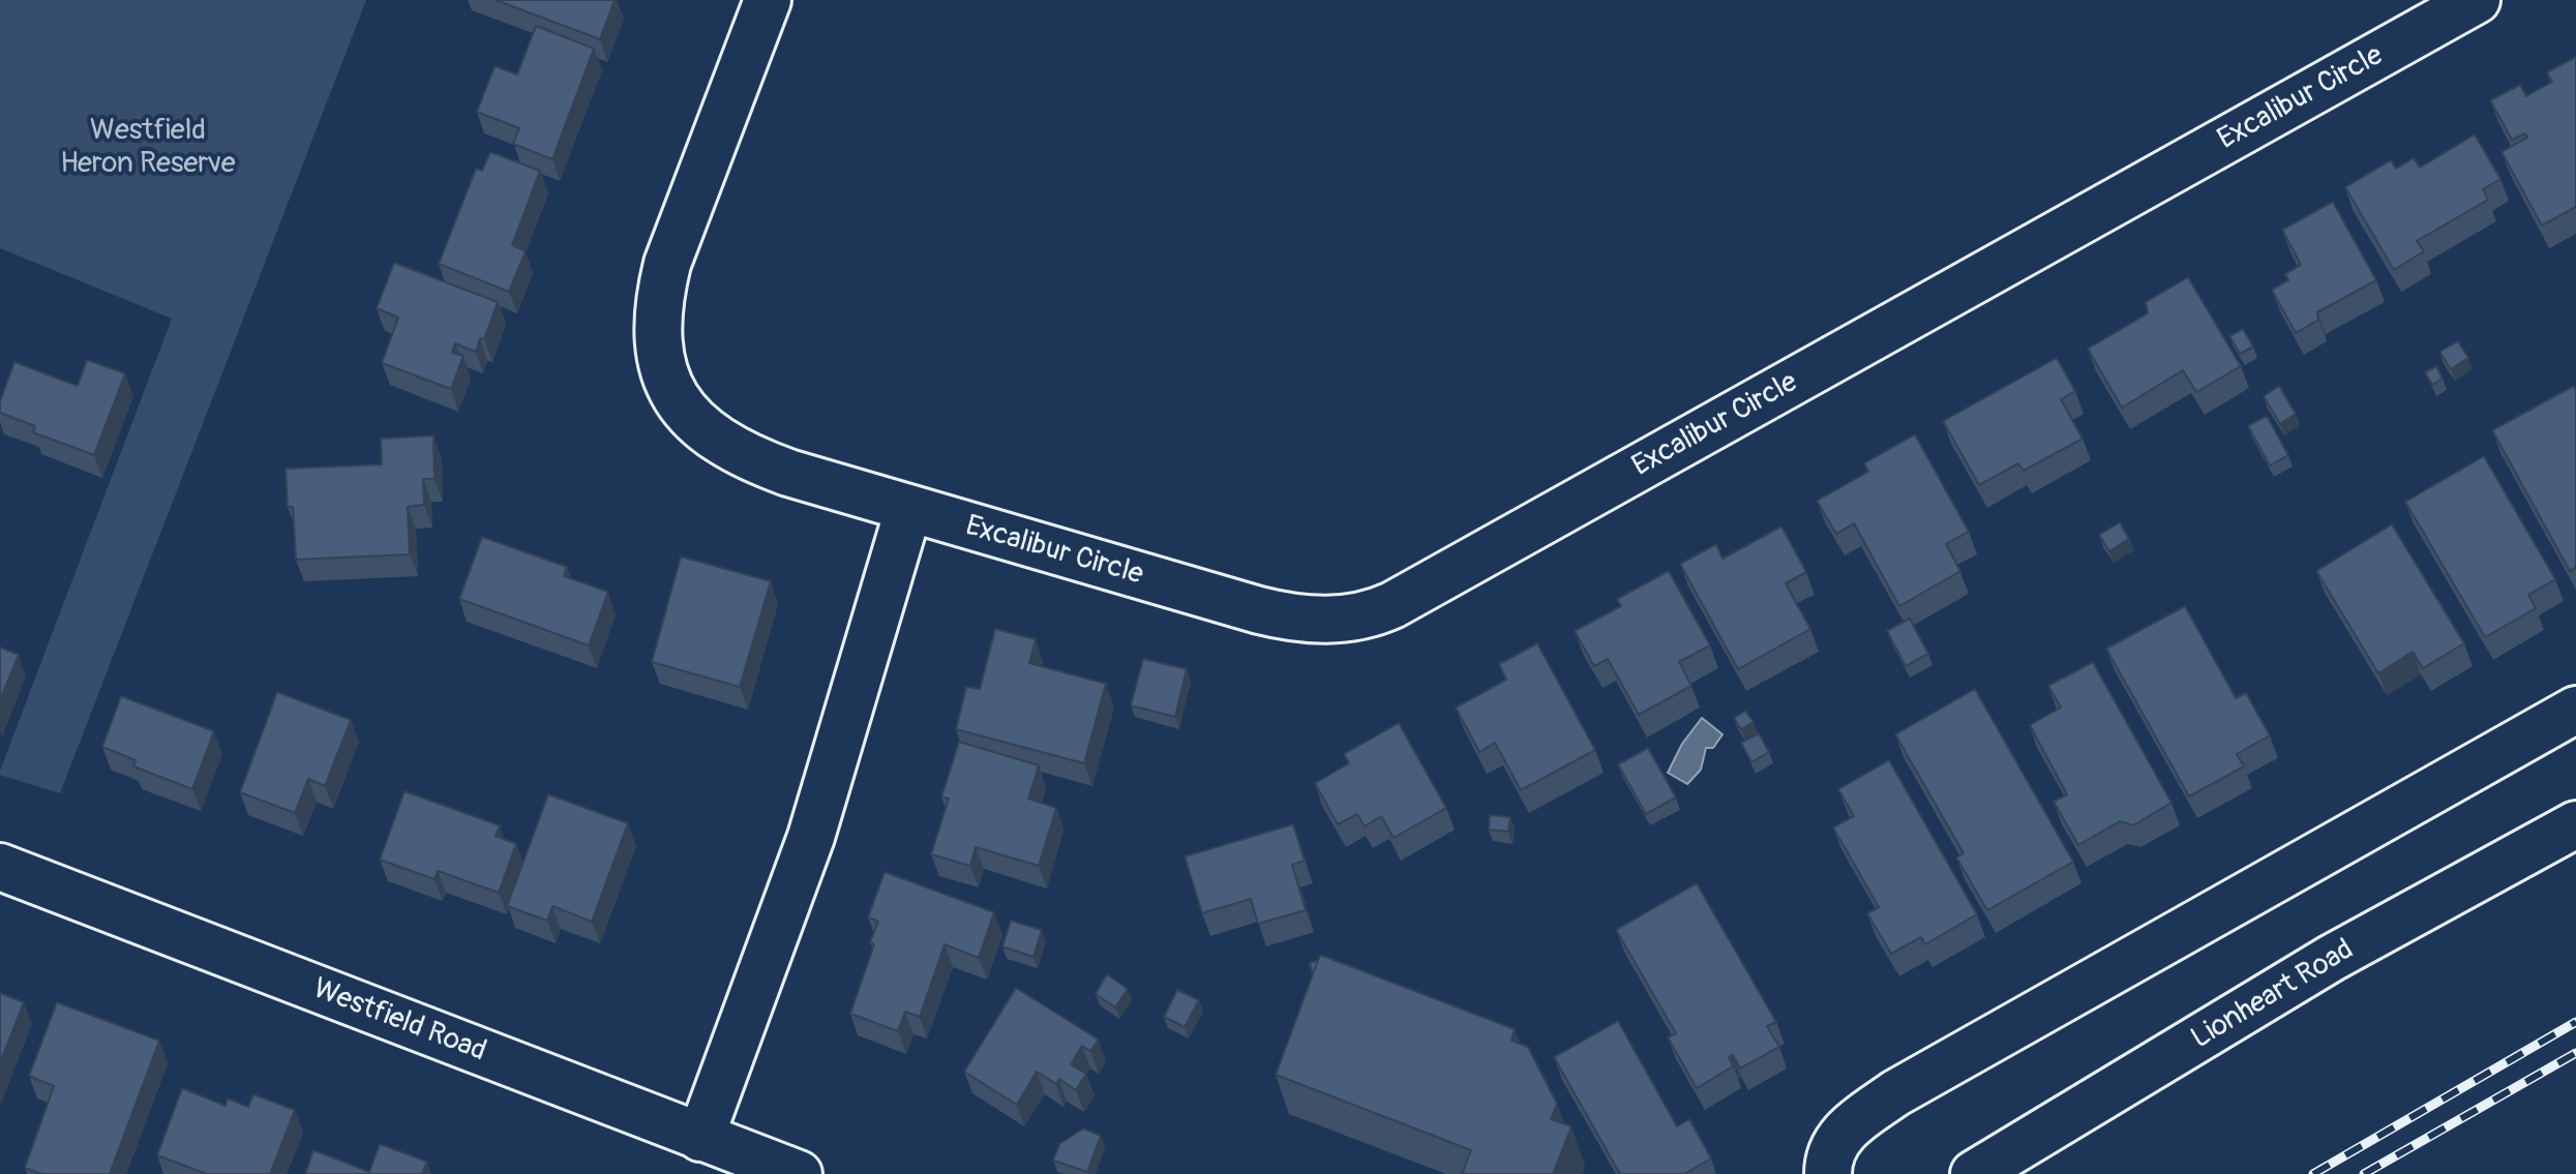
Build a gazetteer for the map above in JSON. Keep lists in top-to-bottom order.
{
  "streets": {
    "street": ["Excalibur Circle", "Lionheart Road", "Westfield Road"]
  },
  "parks": ["Westfield Heron Reserve"]
}
